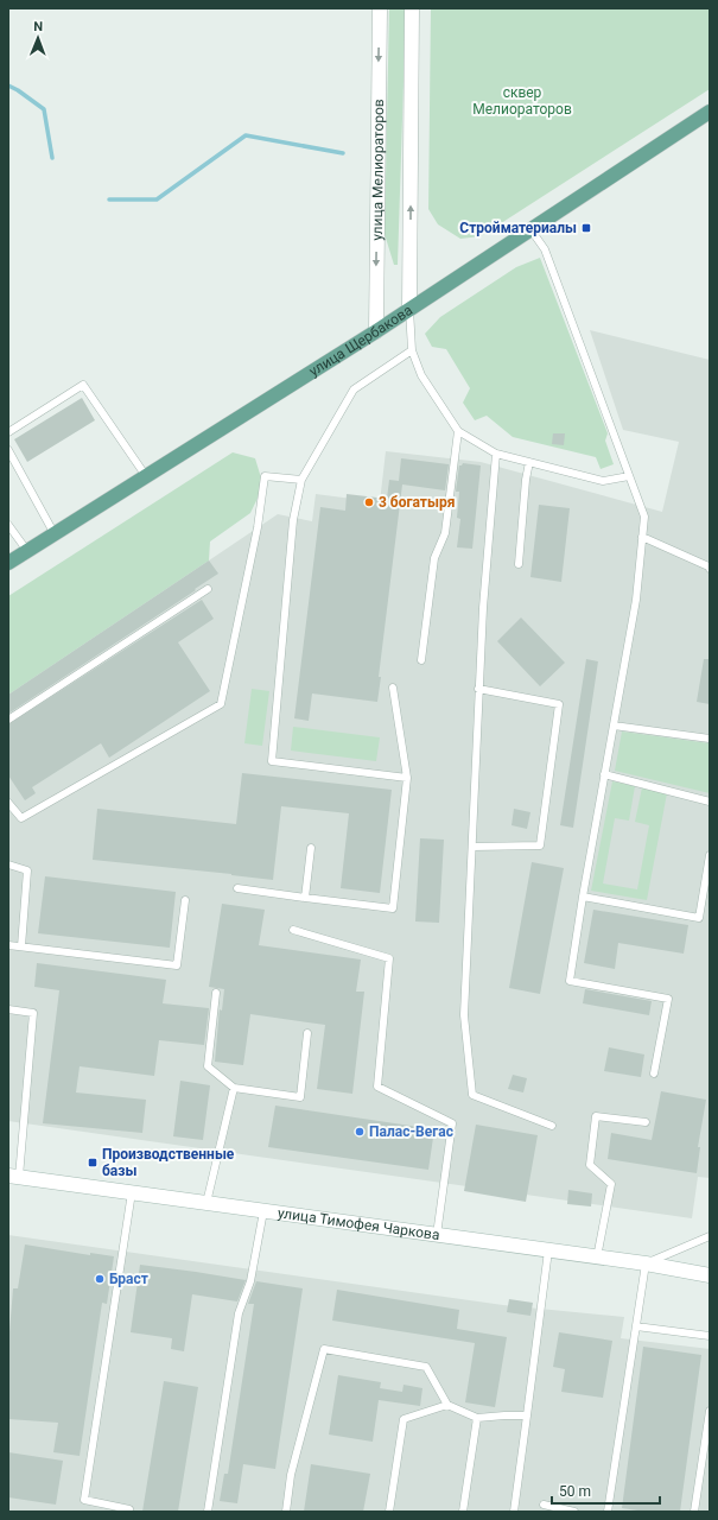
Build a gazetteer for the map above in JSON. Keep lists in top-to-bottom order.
{
  "streets": {
    "main road": ["улица Мелиораторов", "улица Щербакова", "улица Тимофея Чаркова"]
  },
  "crossings": [
    ["улица Мелиораторов", "улица Щербакова"]
  ],
  "parks": ["сквер Мелиораторов"],
  "places": {
    "transit": ["Стройматериалы", "Производственные базы"],
    "other": ["3 богатыря", "Палас-Вегас", "Браст"]
  },
  "scale_bar": "50 m",
  "north": "top"
}
